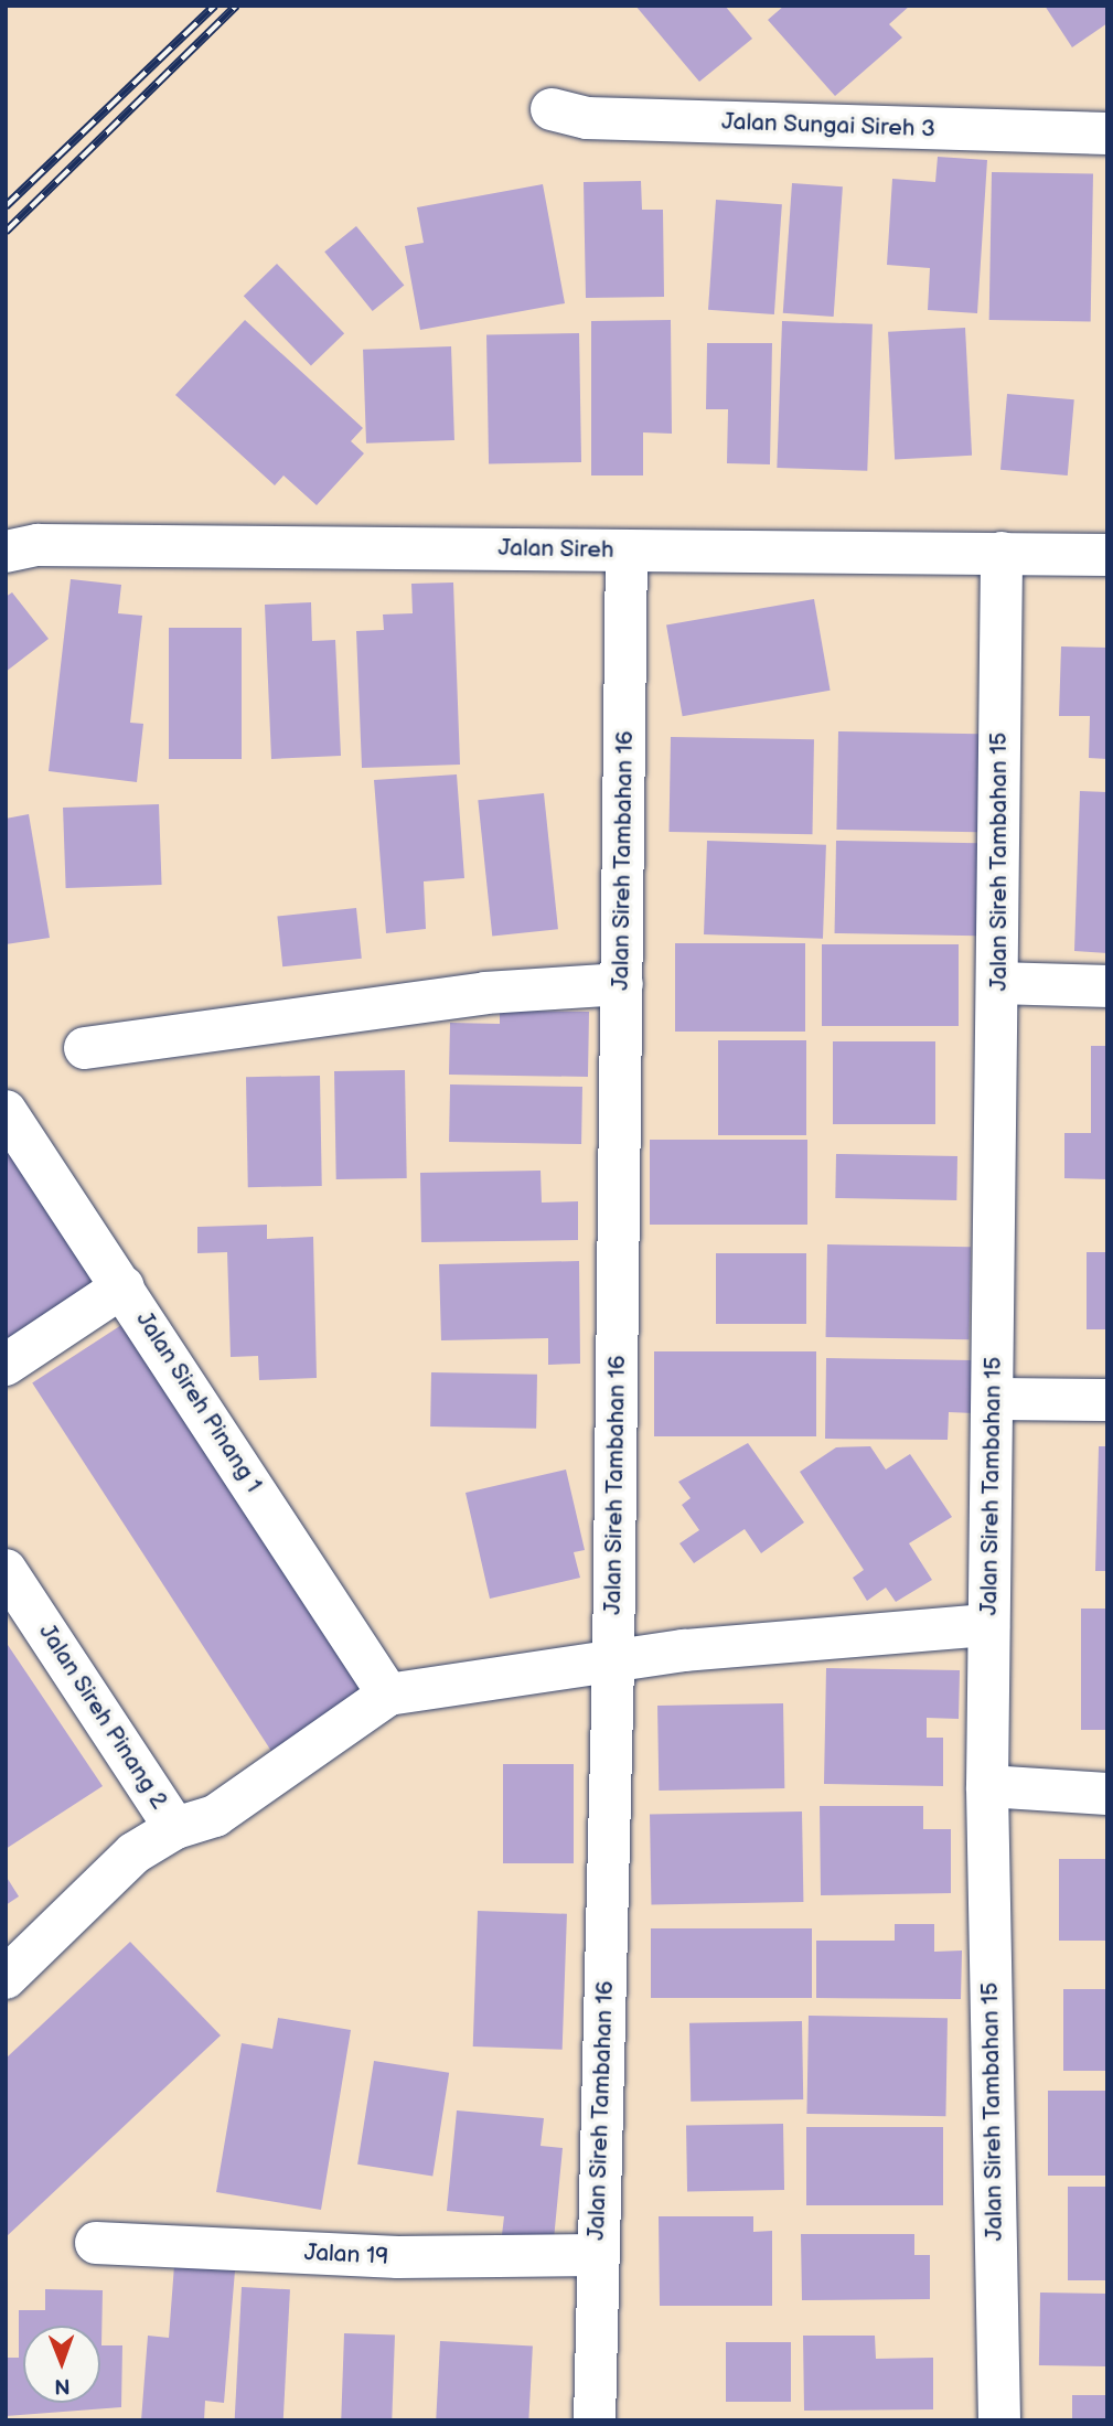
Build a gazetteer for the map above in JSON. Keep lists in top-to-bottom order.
{
  "streets": {
    "street": [
      "Jalan Sungai Sireh 3",
      "Jalan Sireh",
      "Jalan Sireh Tambahan 16",
      "Jalan Sireh Tambahan 15",
      "Jalan Sireh Pinang 1",
      "Jalan Sireh Pinang 2",
      "Jalan 19"
    ]
  },
  "crossings": [
    ["Jalan Sireh", "Jalan Sireh Tambahan 16"],
    ["Jalan Sireh", "Jalan Sireh Tambahan 15"],
    ["Jalan Sireh Tambahan 16", "Jalan 19"]
  ],
  "north": "bottom"
}
